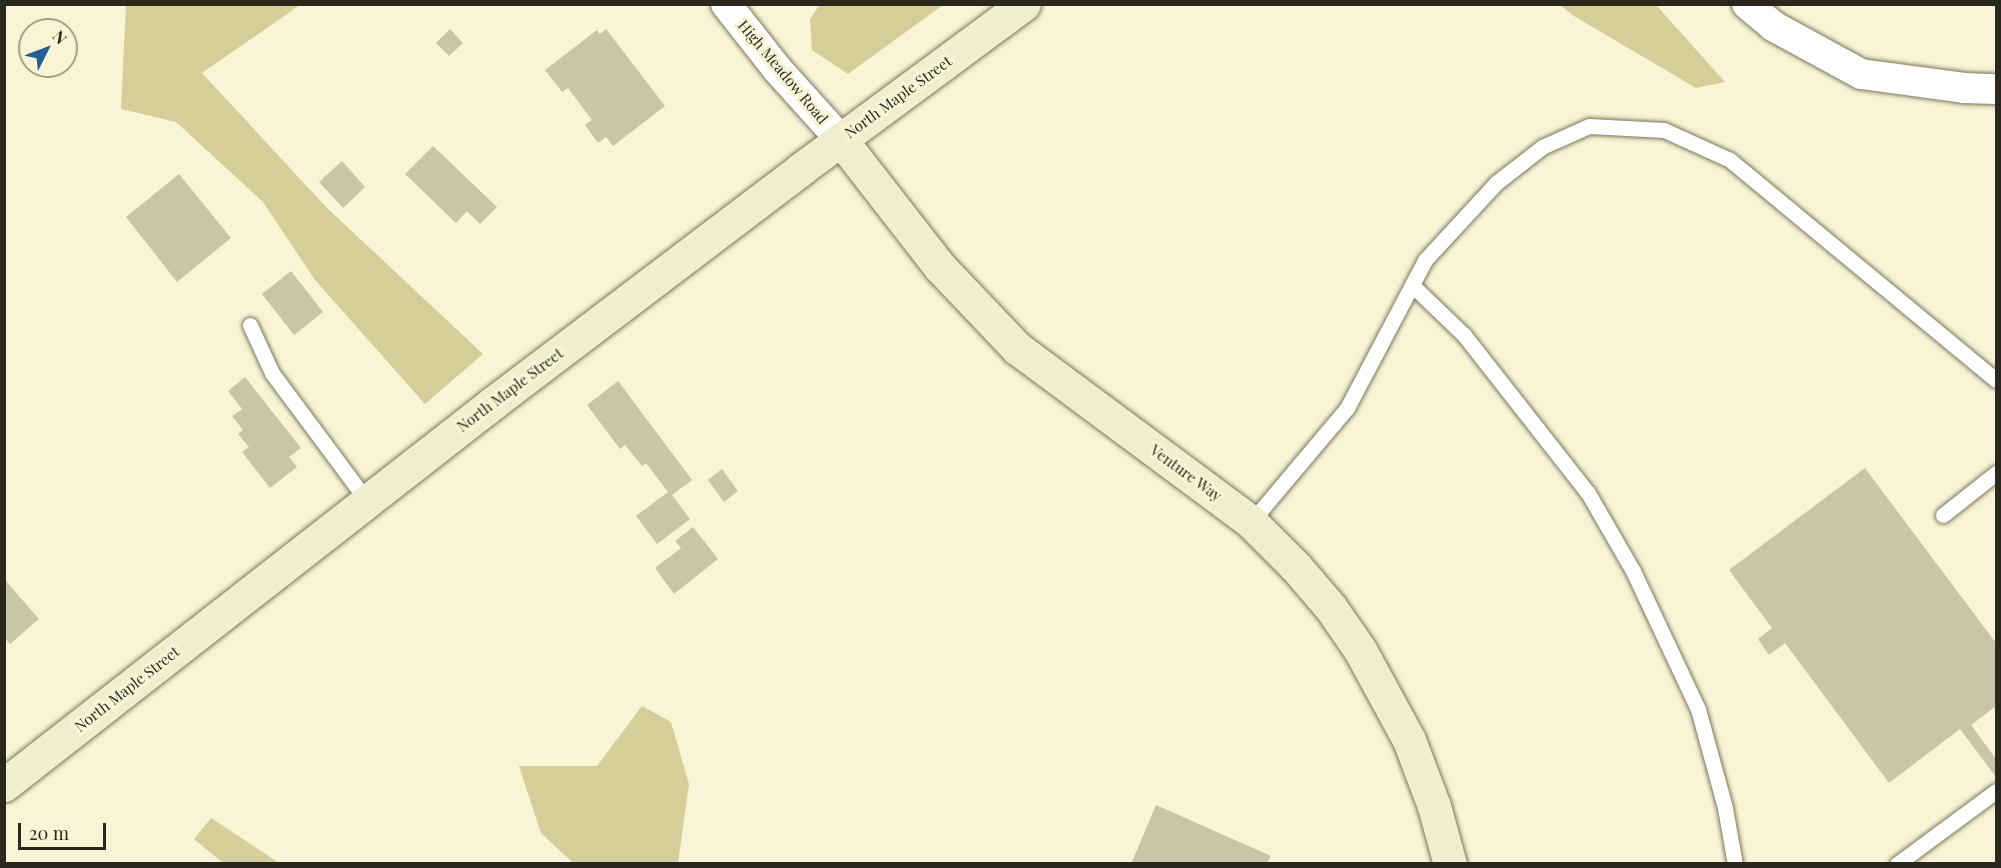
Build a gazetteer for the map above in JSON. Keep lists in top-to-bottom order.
{
  "streets": {
    "main road": ["North Maple Street", "Venture Way"],
    "street": ["High Meadow Road"]
  },
  "crossings": [
    ["High Meadow Road", "North Maple Street"],
    ["High Meadow Road", "Venture Way"],
    ["North Maple Street", "Venture Way"]
  ],
  "scale_bar": "20 m",
  "north": "top right"
}
